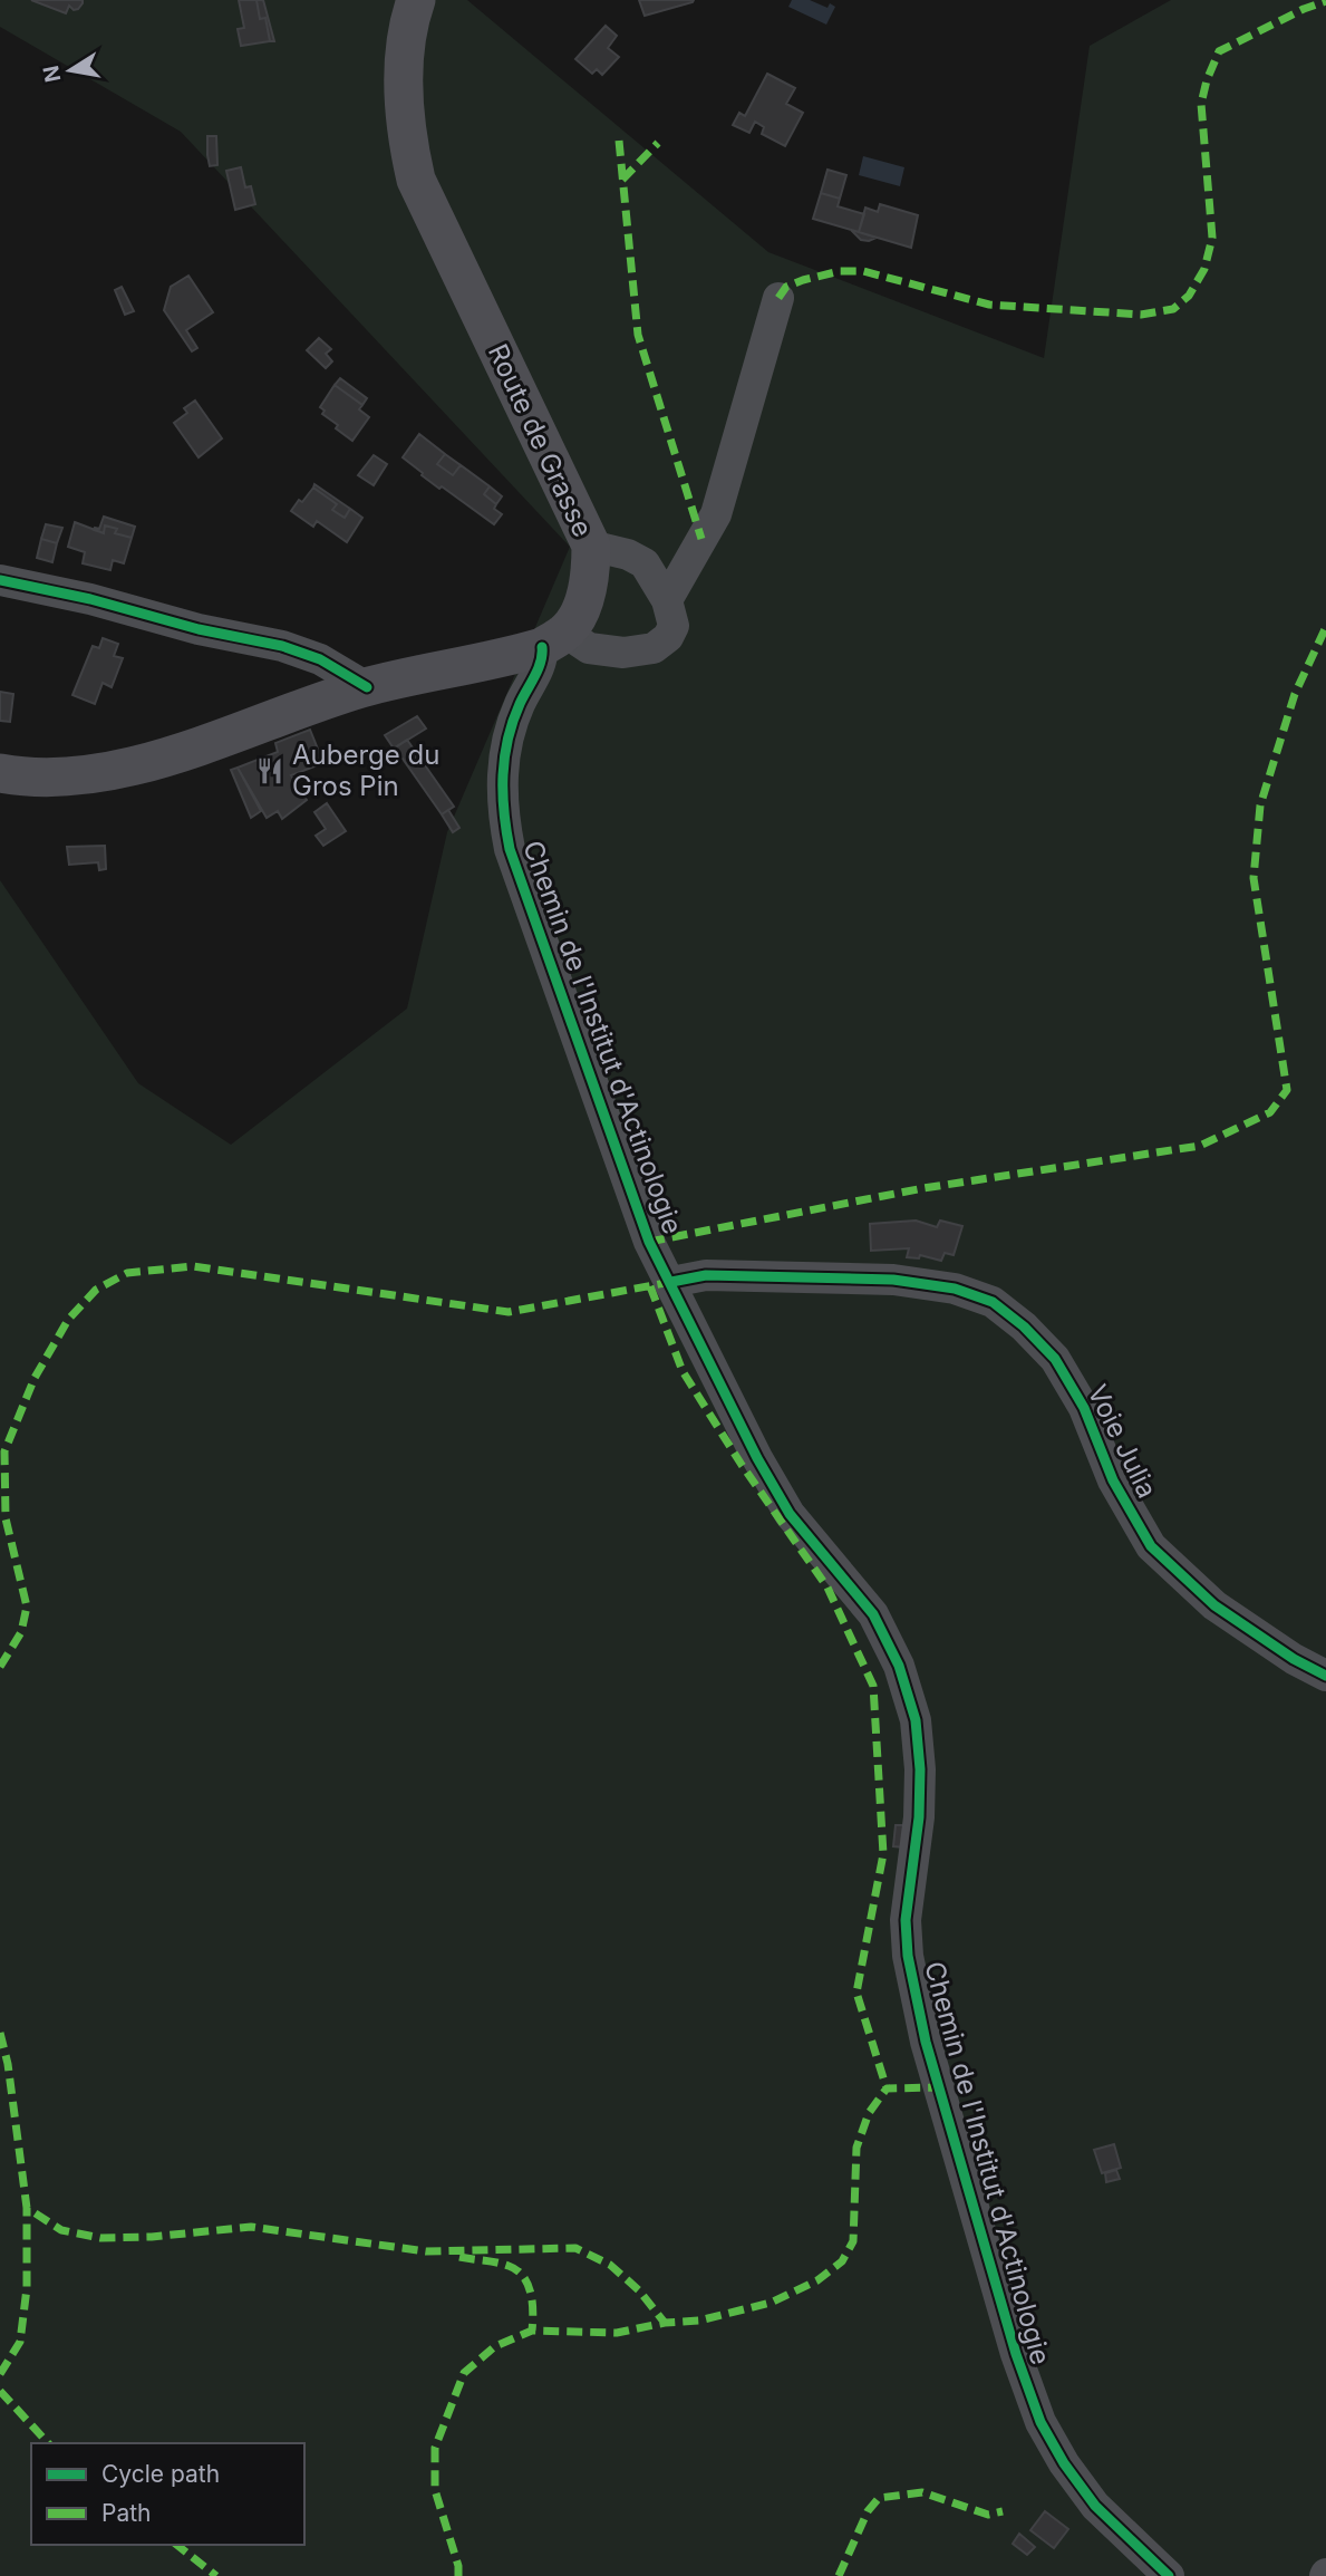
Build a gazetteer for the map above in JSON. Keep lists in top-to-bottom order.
{
  "streets": {
    "main road": ["Route de Grasse"],
    "street": ["Chemin de l'Institut d'Actinologie", "Voie Julia"]
  },
  "crossings": [
    ["Route de Grasse", "Chemin de l'Institut d'Actinologie"],
    ["Chemin de l'Institut d'Actinologie", "Voie Julia"]
  ],
  "places": {
    "restaurant": ["Auberge du Gros Pin"]
  },
  "legend": ["Cycle path", "Path"],
  "north": "left"
}
